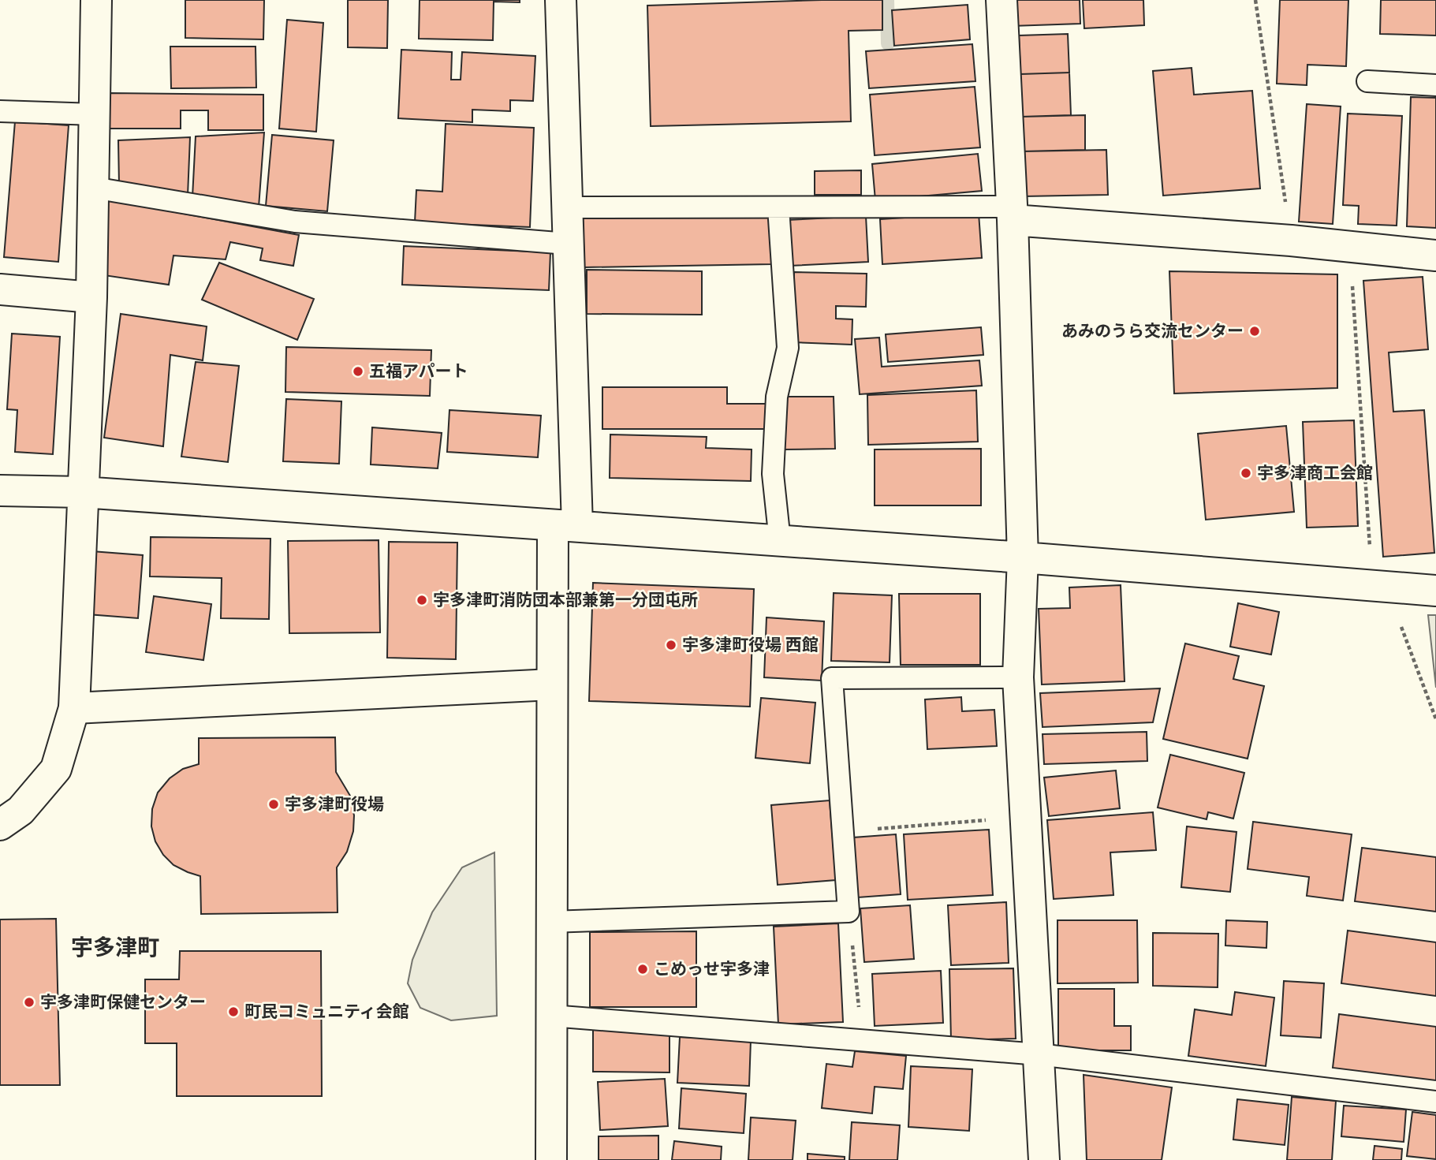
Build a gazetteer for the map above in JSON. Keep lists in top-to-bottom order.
{
  "districts": ["宇多津町"],
  "places": [
    "あみのうら交流センター",
    "五福アパート",
    "宇多津商工会館",
    "宇多津町消防団本部兼第一分団屯所",
    "宇多津町役場 西館",
    "宇多津町役場",
    "こめっせ宇多津",
    "宇多津町保健センター",
    "町民コミュニティ会館"
  ]
}
